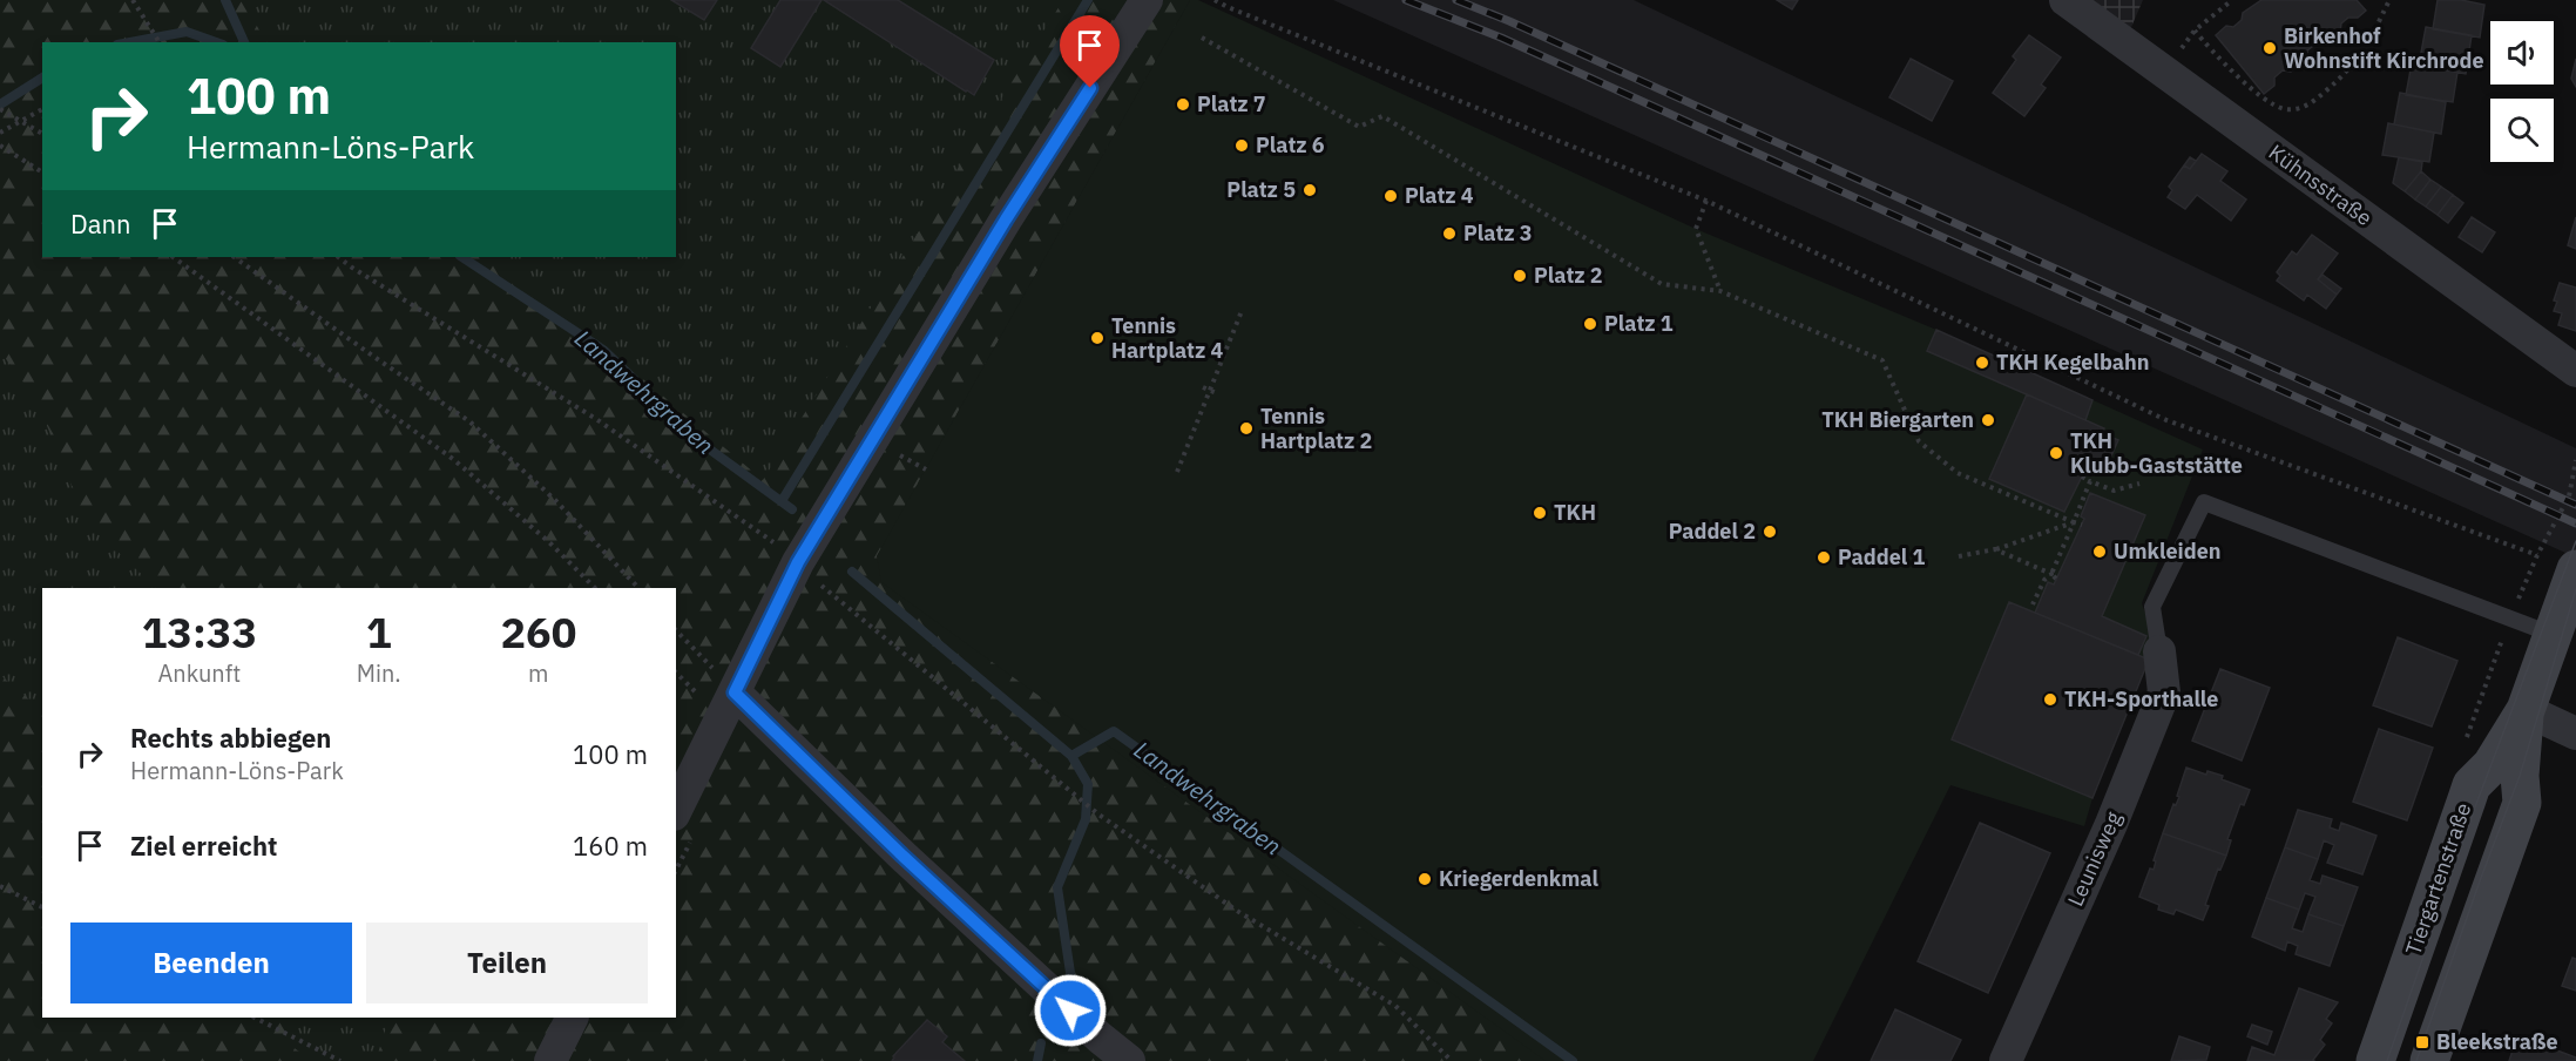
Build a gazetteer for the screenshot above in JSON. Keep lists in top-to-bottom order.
{
  "streets": {
    "main road": ["Tiergartenstraße"],
    "street": ["Kühnsstraße", "Leunisweg"]
  },
  "water": ["Landwehrgraben"],
  "places": {
    "other": [
      "Birkenhof Wohnstift Kirchrode",
      "Platz 7",
      "Platz 6",
      "Platz 5",
      "Platz 4",
      "Platz 3",
      "Platz 2",
      "Platz 1",
      "Tennis Hartplatz 4",
      "TKH Kegelbahn",
      "TKH Biergarten",
      "Tennis Hartplatz 2",
      "TKH Klubb-Gaststätte",
      "TKH",
      "Paddel 2",
      "Umkleiden",
      "Paddel 1",
      "TKH-Sporthalle",
      "Kriegerdenkmal"
    ],
    "transit": ["Bleekstraße"]
  },
  "page": {
    "turn": ["100 m", "Hermann-Löns-Park"],
    "then": "Dann",
    "eta": [
      "13:33",
      "Ankunft",
      "1",
      "Min.",
      "260",
      "m"
    ],
    "list": [
      {
        "name": "Rechts abbiegen",
        "note": "Hermann-Löns-Park",
        "value": "100 m"
      },
      {
        "name": "Ziel erreicht",
        "value": "160 m"
      }
    ],
    "buttons": ["Beenden", "Teilen"]
  }
}
